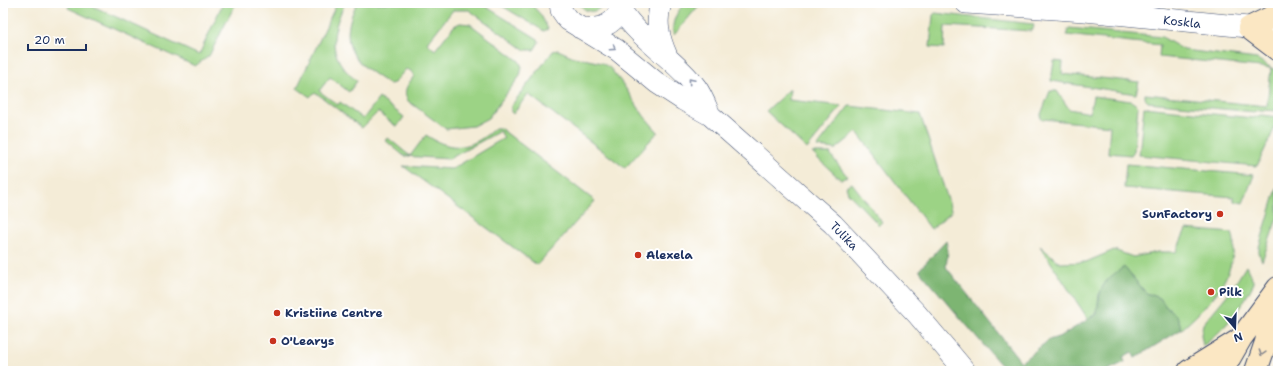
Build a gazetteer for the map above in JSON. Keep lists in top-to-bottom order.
{
  "streets": {
    "street": ["Koskla", "Tulika"]
  },
  "places": [
    "SunFactory",
    "Alexela",
    "Pilk",
    "Kristiine Centre",
    "O'Learys"
  ],
  "scale_bar": "20 m",
  "north": "bottom"
}
